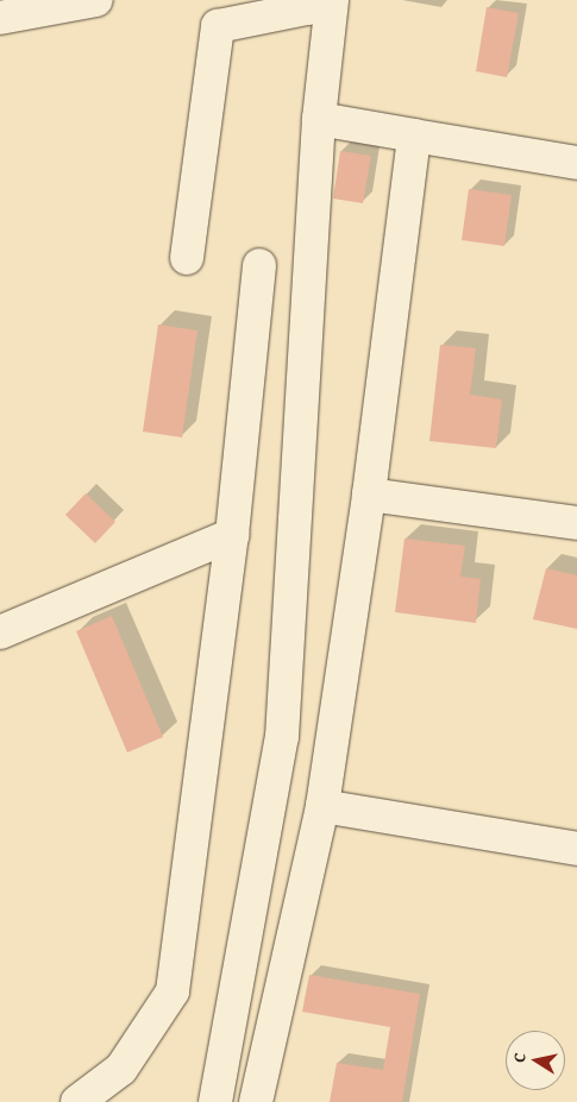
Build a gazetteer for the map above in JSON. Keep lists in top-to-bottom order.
{
  "north": "left"
}
